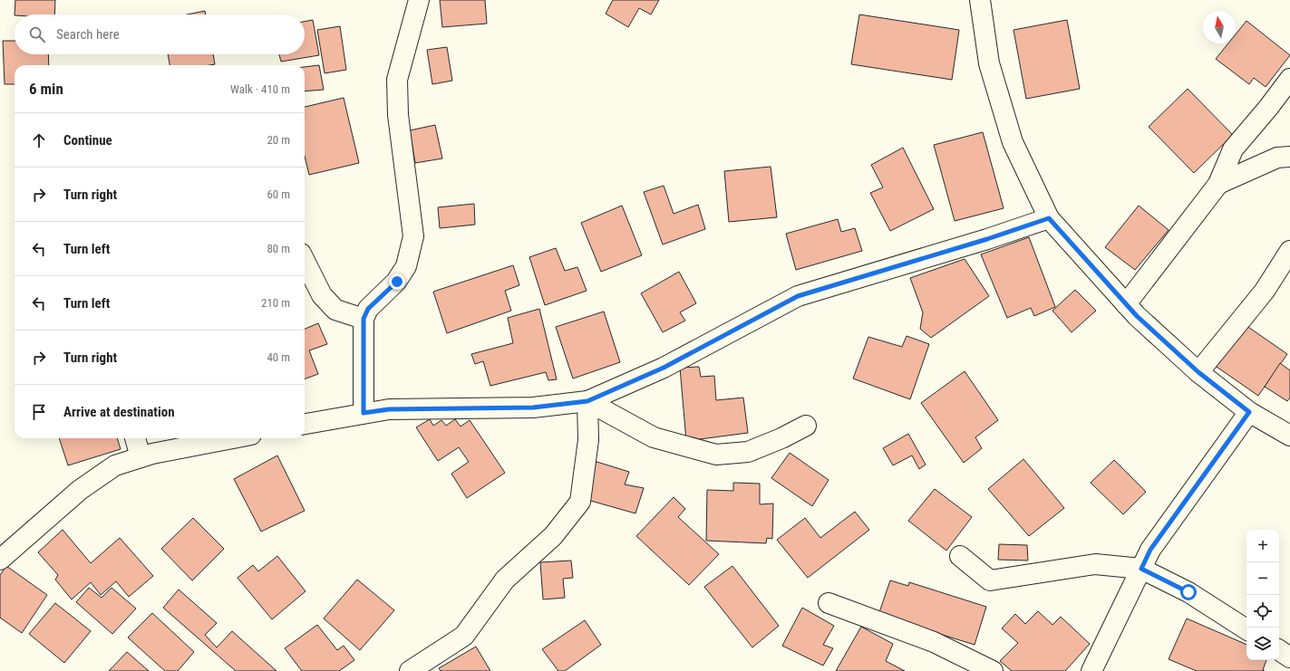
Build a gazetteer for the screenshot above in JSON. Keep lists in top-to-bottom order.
{
  "north": "top",
  "page": {
    "search": "Search here",
    "heading": ["6 min", "Walk · 410 m"],
    "list": [
      ["Continue", "20 m"],
      ["Turn right", "60 m"],
      ["Turn left", "80 m"],
      ["Turn left", "210 m"],
      ["Turn right", "40 m"],
      "Arrive at destination"
    ],
    "map_buttons": ["+", "−"]
  }
}
